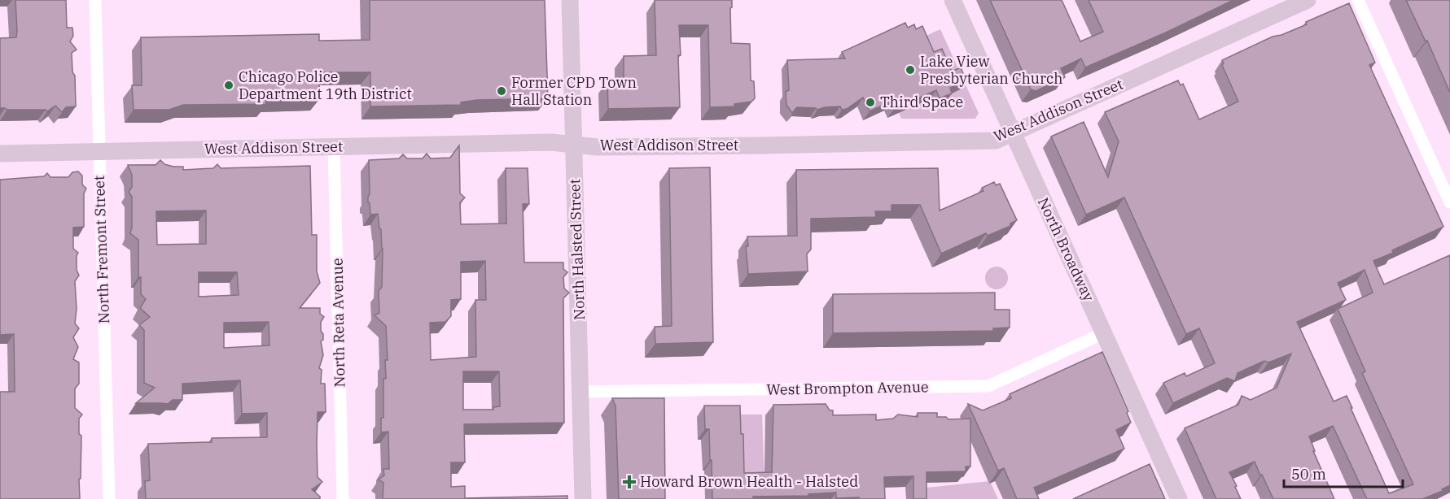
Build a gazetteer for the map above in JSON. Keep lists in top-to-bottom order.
{
  "streets": {
    "street": [
      "West Addison Street",
      "North Fremont Street",
      "North Halsted Street",
      "North Broadway",
      "North Reta Avenue",
      "West Brompton Avenue"
    ]
  },
  "crossings": [
    ["West Addison Street", "North Fremont Street"],
    ["West Addison Street", "North Halsted Street"],
    ["West Addison Street", "North Broadway"],
    ["West Addison Street", "North Reta Avenue"],
    ["North Halsted Street", "West Brompton Avenue"],
    ["North Broadway", "West Brompton Avenue"]
  ],
  "places": {
    "other": [
      "Lake View Presbyterian Church",
      "Chicago Police Department 19th District",
      "Former CPD Town Hall Station",
      "Third Space"
    ],
    "health": ["Howard Brown Health - Halsted"]
  },
  "scale_bar": "50 m"
}
